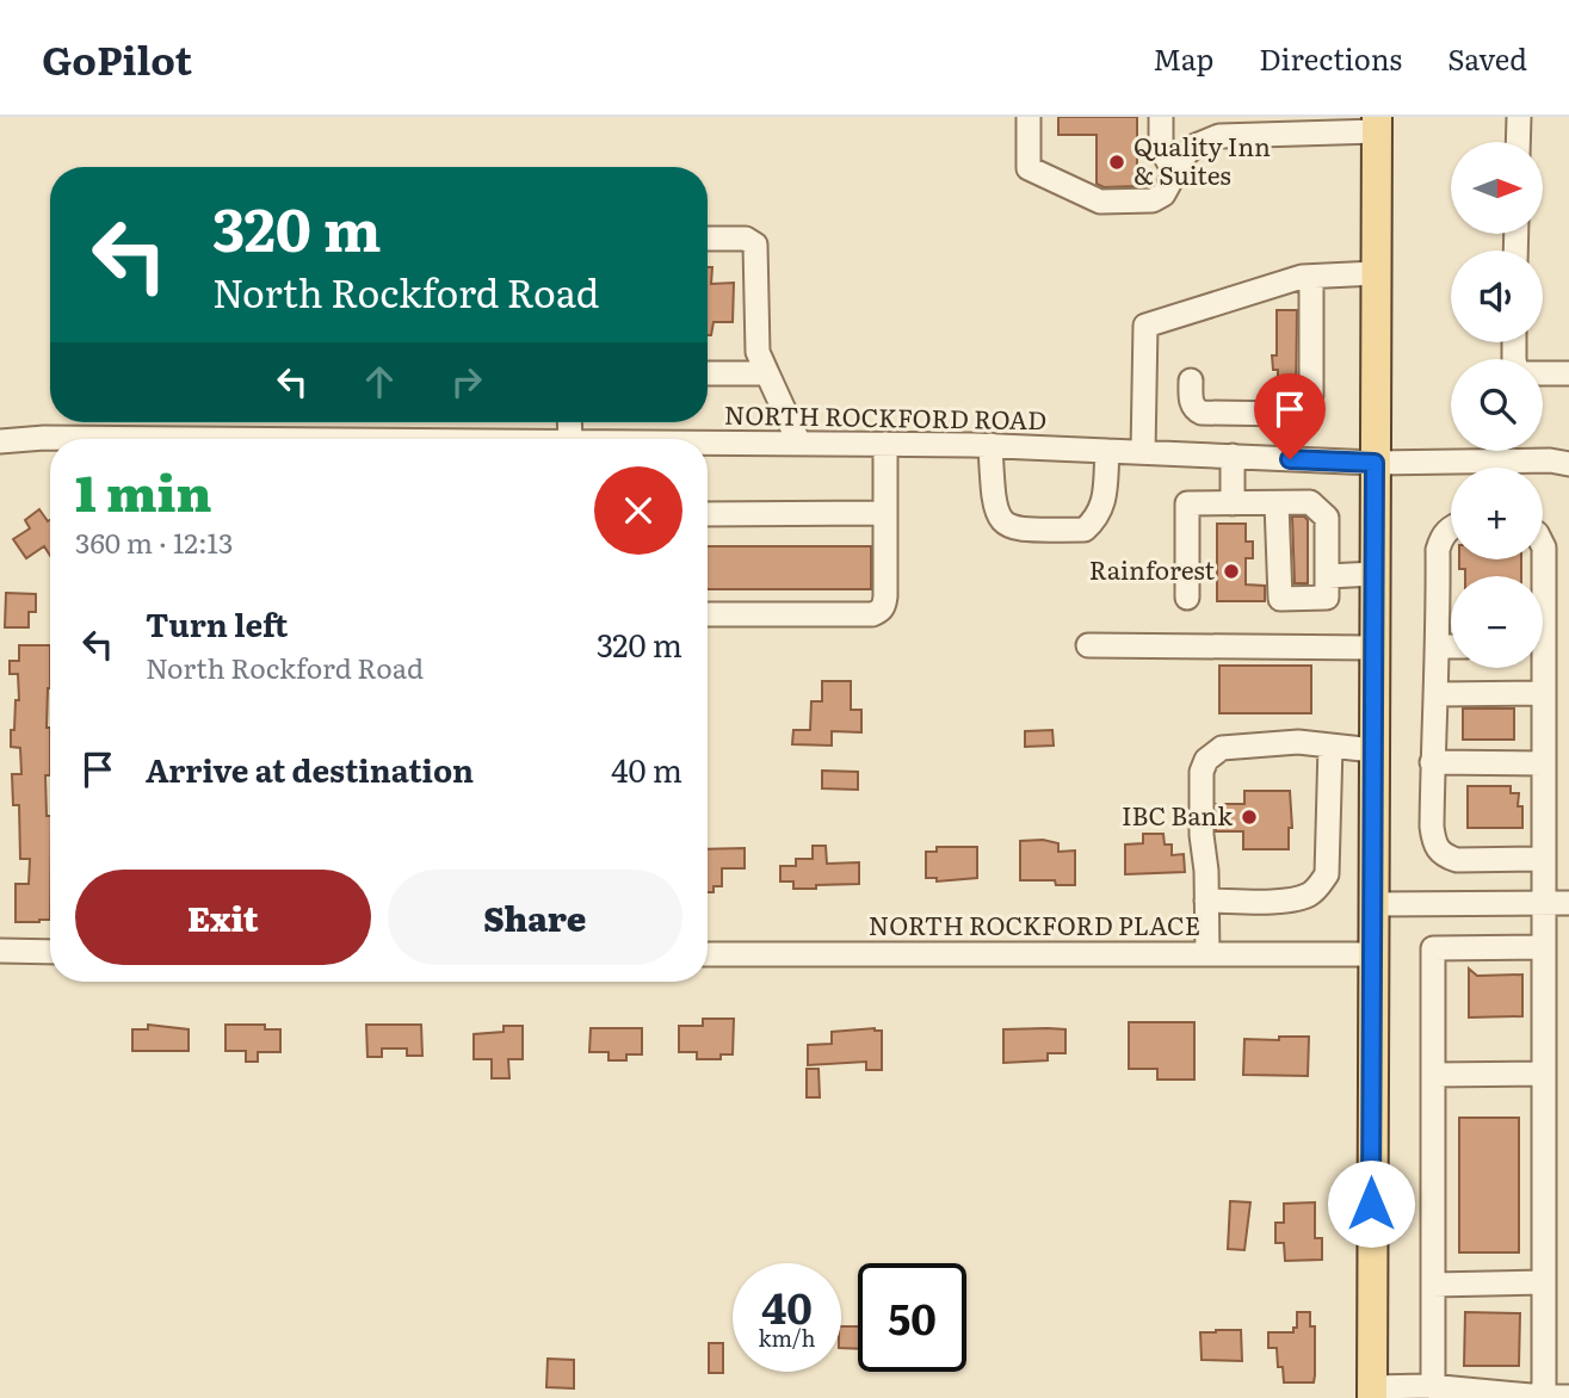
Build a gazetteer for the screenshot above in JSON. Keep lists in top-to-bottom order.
{
  "streets": {
    "street": ["NORTH ROCKFORD ROAD", "NORTH ROCKFORD PLACE"]
  },
  "places": ["Quality Inn & Suites", "Rainforest", "IBC Bank"],
  "north": "right",
  "page": {
    "header": "GoPilot",
    "nav": ["Map", "Directions", "Saved"],
    "map_buttons": ["+", "−"],
    "turn": ["320 m", "North Rockford Road"],
    "heading": ["1 min", "360 m · 12:13"],
    "list": [
      {
        "name": "Turn left",
        "note": "North Rockford Road",
        "value": "320 m"
      },
      {
        "name": "Arrive at destination",
        "value": "40 m"
      }
    ],
    "buttons": ["Exit", "Share"],
    "speed": "40 km/h",
    "limit": "50"
  }
}
